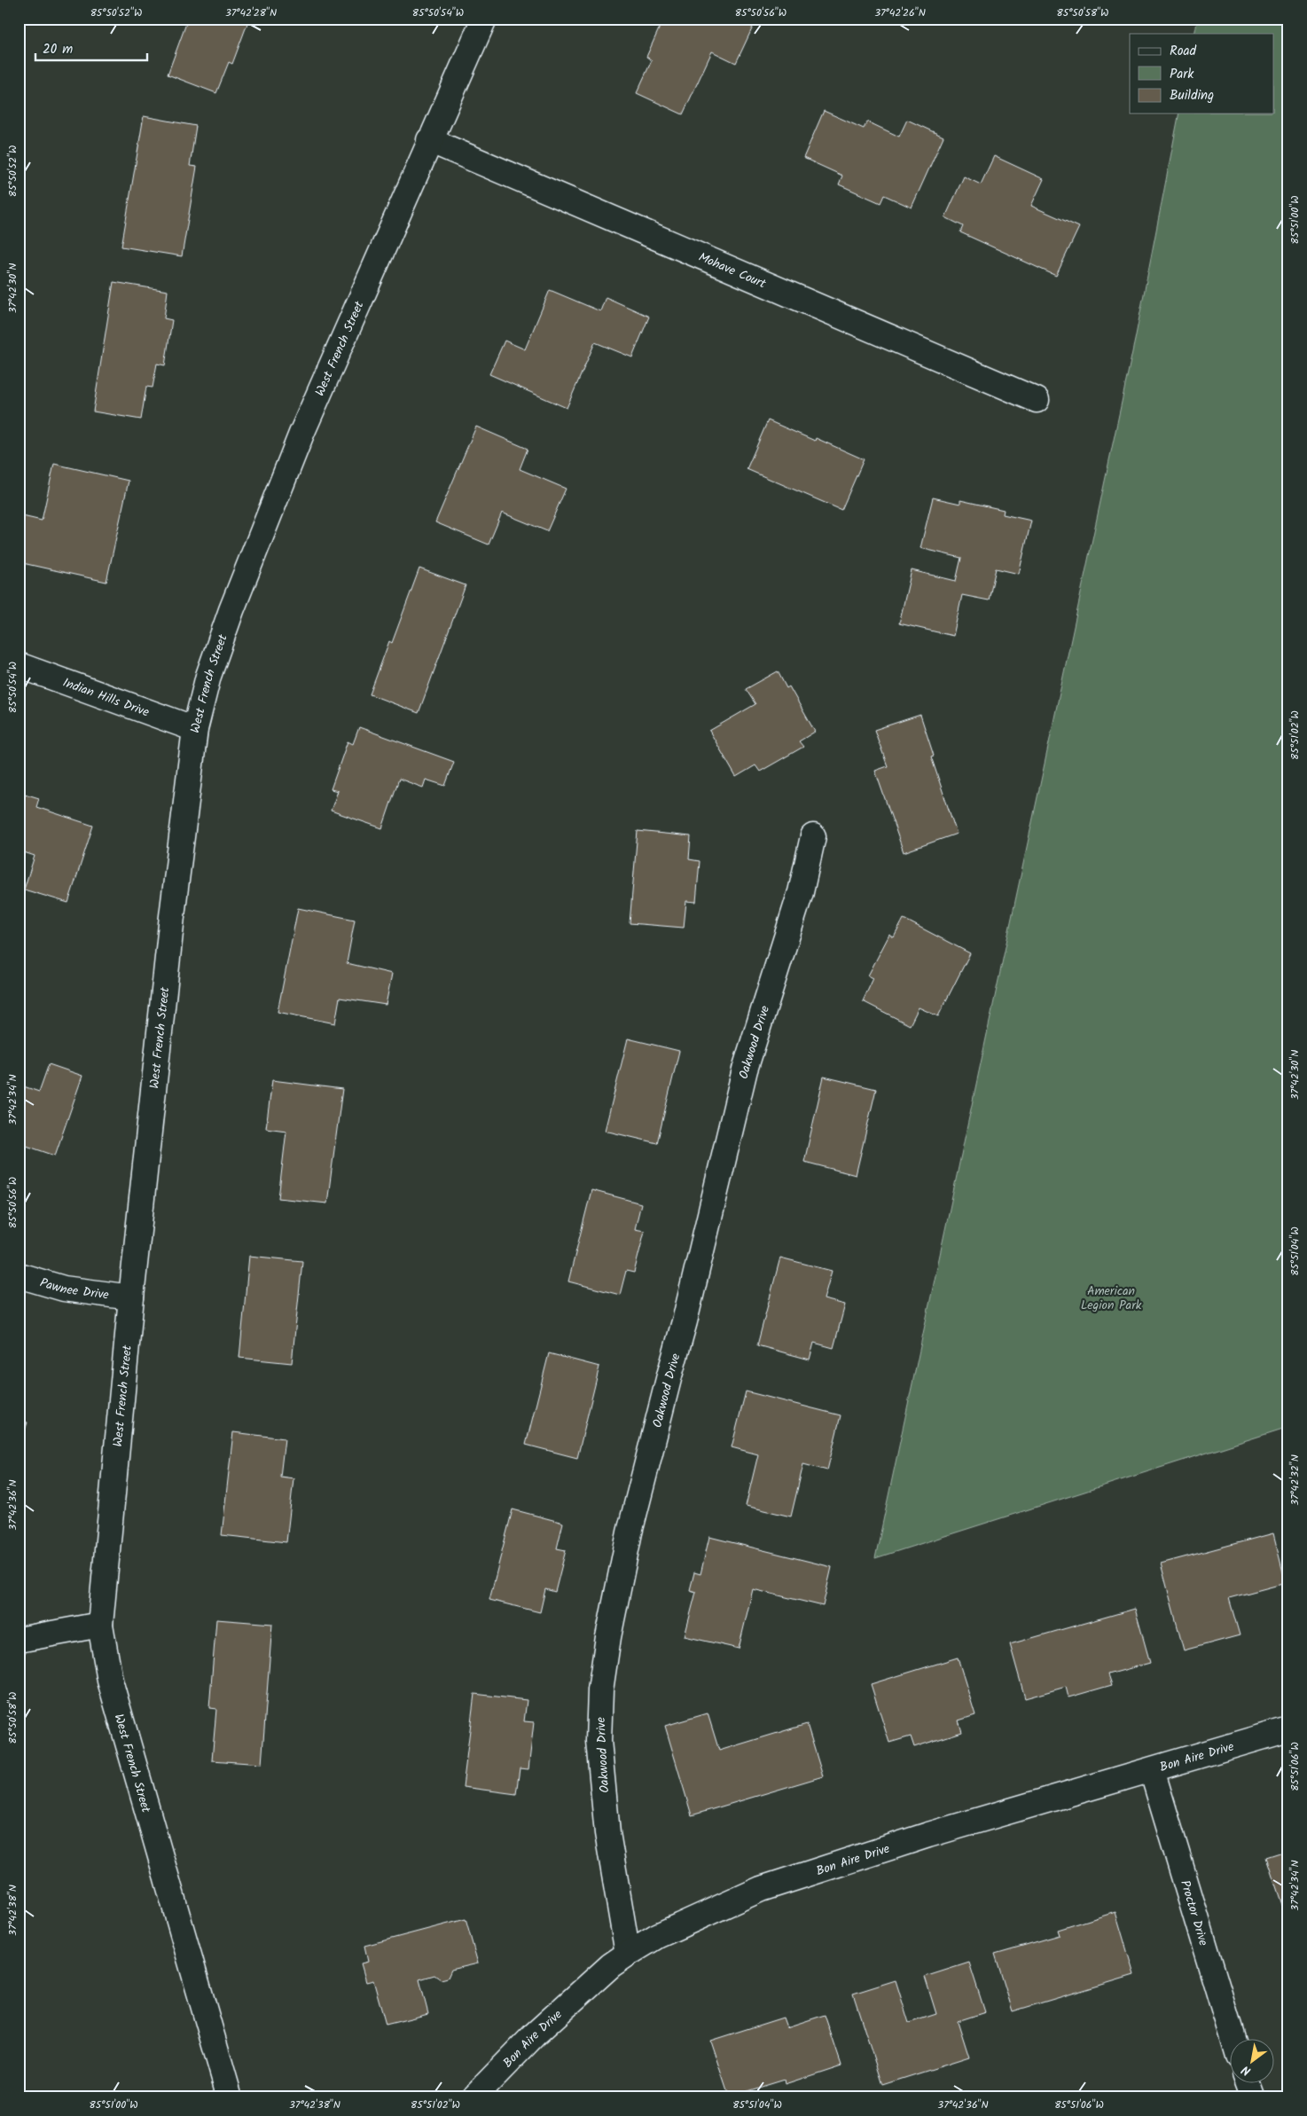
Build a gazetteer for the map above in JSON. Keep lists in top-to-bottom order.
{
  "streets": {
    "street": [
      "Mohave Court",
      "West French Street",
      "Indian Hills Drive",
      "Oakwood Drive",
      "Pawnee Drive",
      "Bon Aire Drive",
      "Proctor Drive"
    ]
  },
  "crossings": [
    ["Mohave Court", "West French Street"],
    ["West French Street", "Indian Hills Drive"],
    ["West French Street", "Pawnee Drive"],
    ["Oakwood Drive", "Bon Aire Drive"],
    ["Bon Aire Drive", "Proctor Drive"]
  ],
  "parks": ["American Legion Park"],
  "legend": ["Road", "Park", "Building"],
  "scale_bar": "20 m",
  "north": "bottom left",
  "coordinates": [
    "85°50'52\"W",
    "37°42'28\"N",
    "85°50'54\"W",
    "85°50'56\"W",
    "37°42'26\"N",
    "85°50'58\"W",
    "85°51'00\"W",
    "37°42'30\"N",
    "85°51'02\"W",
    "37°42'34\"N",
    "85°51'04\"W",
    "37°42'32\"N",
    "37°42'36\"N",
    "85°51'06\"W",
    "37°42'38\"N"
  ]
}
